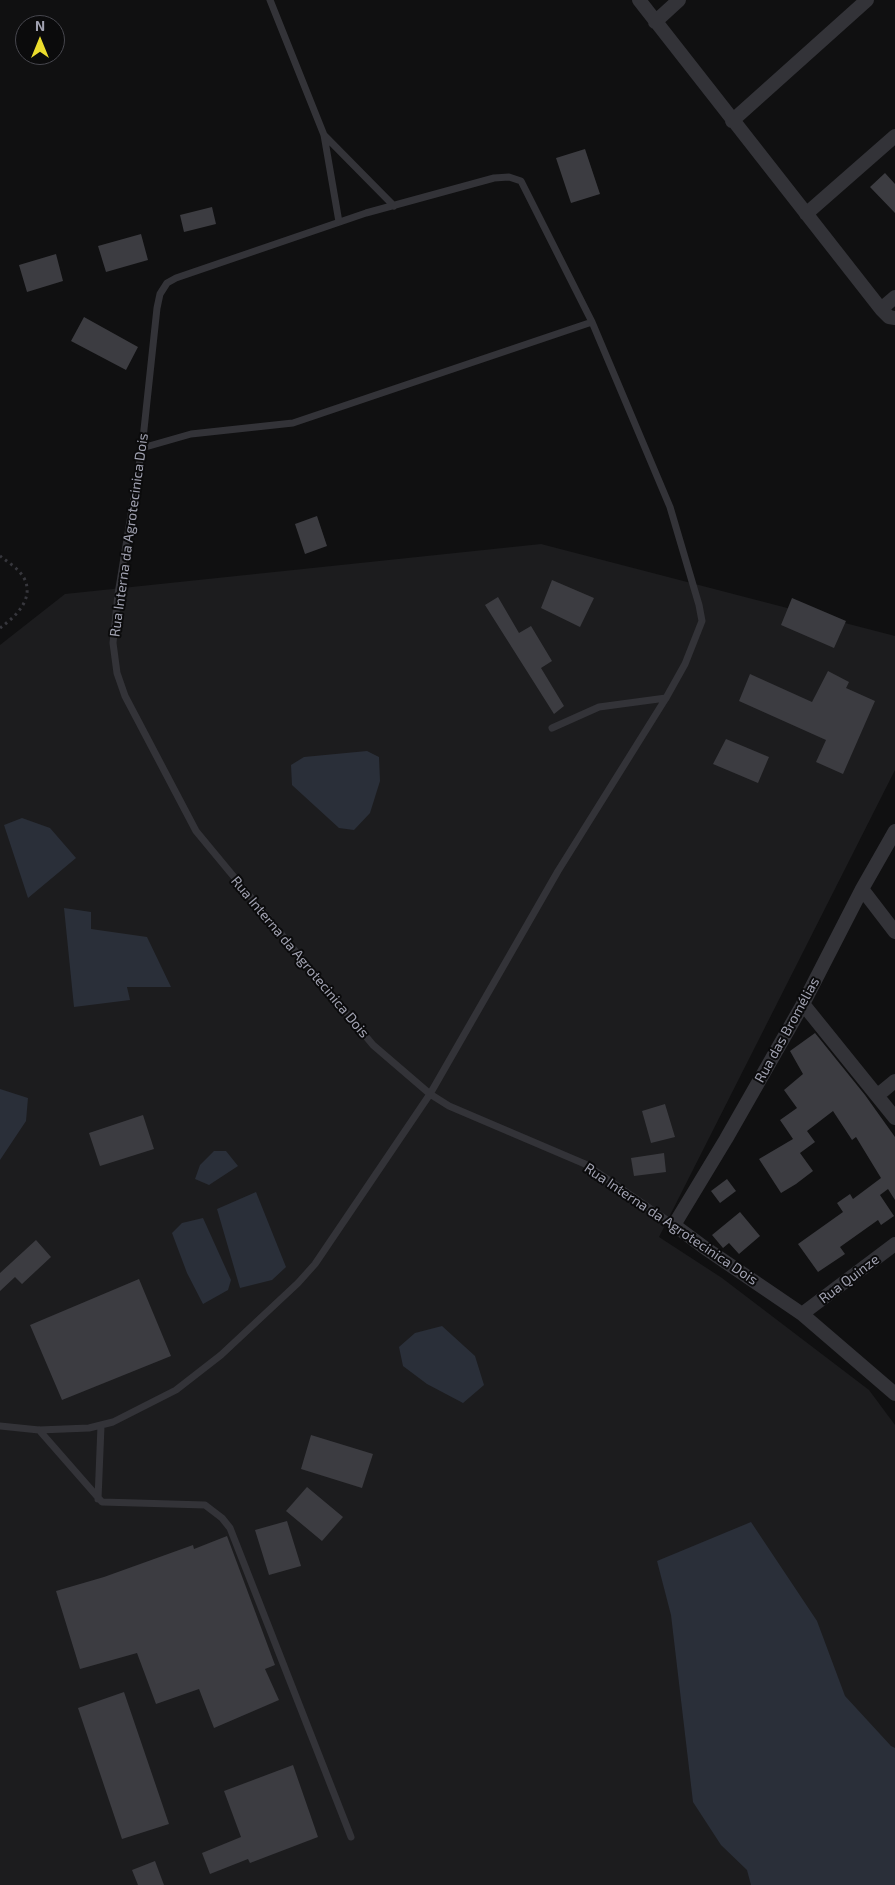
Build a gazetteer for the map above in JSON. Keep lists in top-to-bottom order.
{
  "streets": {
    "street": ["Rua Interna da Agrotecinica Dois", "Rua das Bromélias", "Rua Quinze"]
  },
  "crossings": [
    ["Rua Interna da Agrotecinica Dois", "Rua das Bromélias"],
    ["Rua Interna da Agrotecinica Dois", "Rua Quinze"]
  ],
  "north": "top"
}
